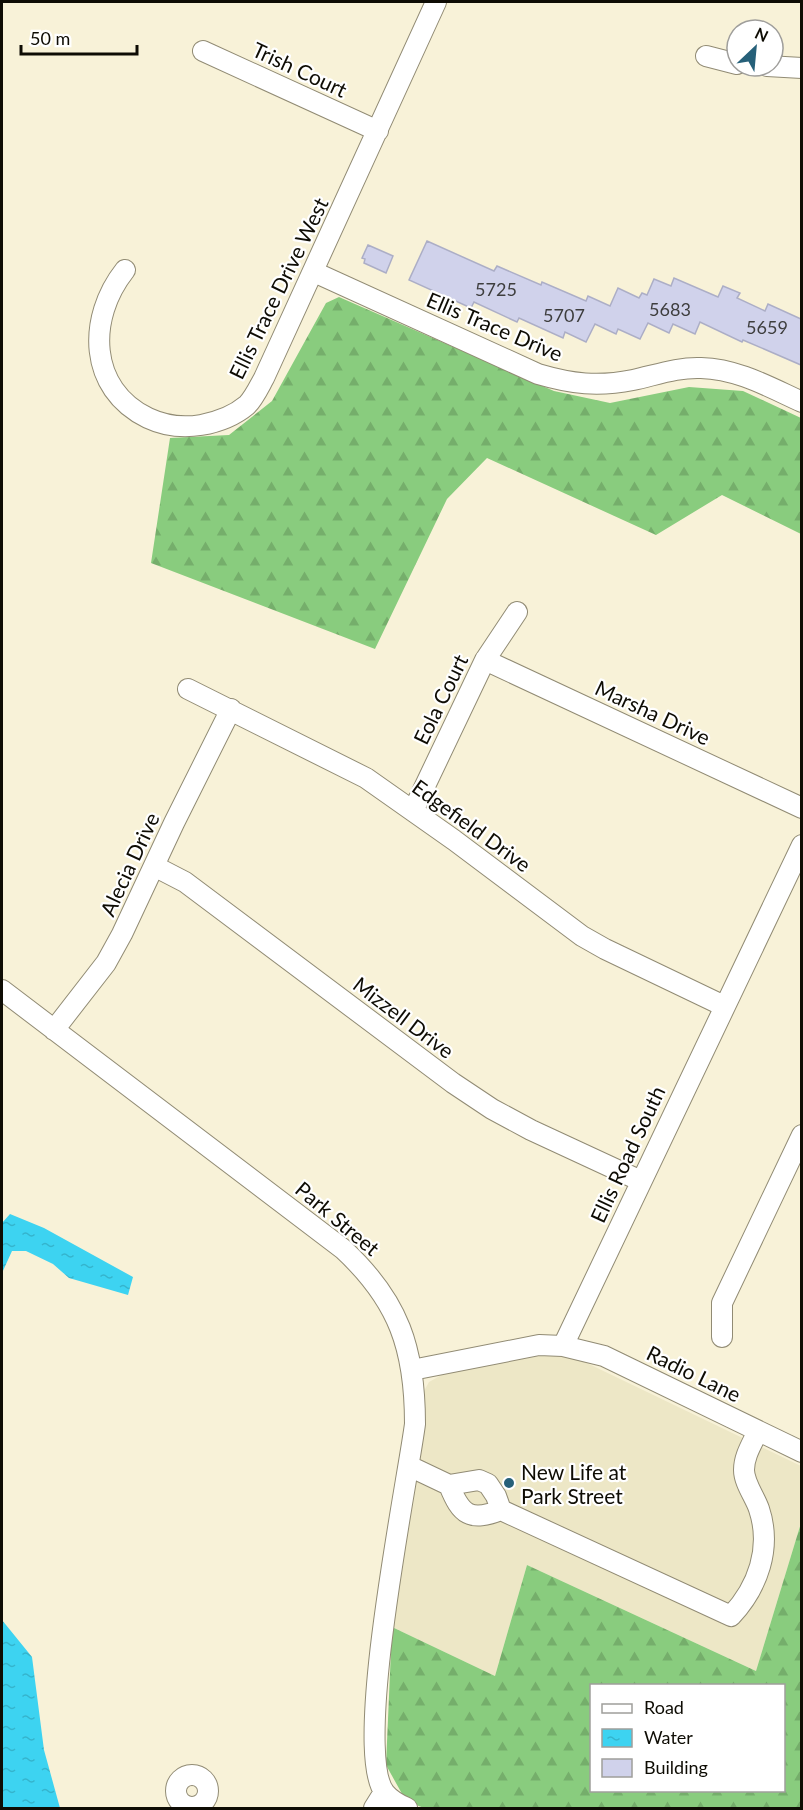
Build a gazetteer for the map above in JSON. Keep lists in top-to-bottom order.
{
  "streets": {
    "street": [
      "Trish Court",
      "Ellis Trace Drive West",
      "Ellis Trace Drive",
      "Eola Court",
      "Marsha Drive",
      "Edgefield Drive",
      "Alecia Drive",
      "Mizzell Drive",
      "Ellis Road South",
      "Park Street",
      "Radio Lane"
    ]
  },
  "crossings": [
    ["Trish Court", "Ellis Trace Drive West"],
    ["Ellis Trace Drive West", "Ellis Trace Drive"],
    ["Eola Court", "Marsha Drive"],
    ["Eola Court", "Edgefield Drive"],
    ["Edgefield Drive", "Alecia Drive"],
    ["Edgefield Drive", "Ellis Road South"],
    ["Alecia Drive", "Mizzell Drive"],
    ["Alecia Drive", "Park Street"],
    ["Mizzell Drive", "Ellis Road South"],
    ["Ellis Road South", "Radio Lane"]
  ],
  "places": ["New Life at Park Street"],
  "house_numbers": [
    "5725",
    "5683",
    "5707",
    "5659"
  ],
  "legend": ["Road", "Water", "Building"],
  "scale_bar": "50 m",
  "north": "top right"
}
